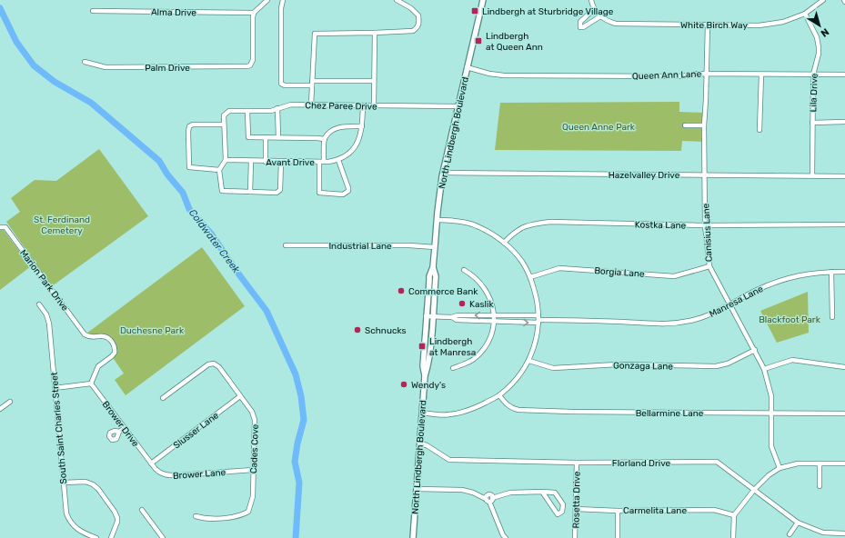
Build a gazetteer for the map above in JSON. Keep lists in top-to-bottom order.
{
  "streets": {
    "main road": ["North Lindbergh Boulevard"],
    "street": [
      "Alma Drive",
      "White Birch Way",
      "Palm Drive",
      "Queen Ann Lane",
      "Lila Drive",
      "Chez Paree Drive",
      "Avant Drive",
      "Hazelvalley Drive",
      "Kostka Lane",
      "Canisius Lane",
      "Industrial Lane",
      "Borgia Lane",
      "Marion Park Drive",
      "Manresa Lane",
      "Gonzaga Lane",
      "Bellarmine Lane",
      "Brower Drive",
      "South Saint Charles Street",
      "Slusser Lane",
      "Cades Cove",
      "Florland Drive",
      "Brower Lane",
      "Rosetta Drive",
      "Carmelita Lane"
    ]
  },
  "crossings": [
    ["Alma Drive", "Palm Drive"],
    ["White Birch Way", "Lila Drive"],
    ["White Birch Way", "Canisius Lane"],
    ["Queen Ann Lane", "Lila Drive"],
    ["Queen Ann Lane", "North Lindbergh Boulevard"],
    ["Queen Ann Lane", "Canisius Lane"],
    ["Lila Drive", "Hazelvalley Drive"],
    ["Chez Paree Drive", "North Lindbergh Boulevard"],
    ["North Lindbergh Boulevard", "Hazelvalley Drive"],
    ["North Lindbergh Boulevard", "Industrial Lane"],
    ["North Lindbergh Boulevard", "Manresa Lane"],
    ["North Lindbergh Boulevard", "Florland Drive"],
    ["Hazelvalley Drive", "Canisius Lane"],
    ["Kostka Lane", "Canisius Lane"],
    ["Canisius Lane", "Borgia Lane"],
    ["Canisius Lane", "Manresa Lane"],
    ["Canisius Lane", "Gonzaga Lane"],
    ["Canisius Lane", "Bellarmine Lane"],
    ["Marion Park Drive", "Brower Drive"],
    ["Brower Drive", "Slusser Lane"],
    ["Brower Drive", "Brower Lane"],
    ["Slusser Lane", "Cades Cove"],
    ["Slusser Lane", "Brower Lane"],
    ["Cades Cove", "Brower Lane"],
    ["Florland Drive", "Rosetta Drive"],
    ["Rosetta Drive", "Carmelita Lane"]
  ],
  "water": ["Coldwater Creek"],
  "parks": [
    "Queen Anne Park",
    "St. Ferdinand Cemetery",
    "Blackfoot Park",
    "Duchesne Park"
  ],
  "places": {
    "transit": ["Lindbergh at Sturbridge Village", "Lindbergh at Queen Ann", "Lindbergh at Manresa"],
    "other": [
      "Commerce Bank",
      "Kaslik",
      "Schnucks",
      "Wendy's"
    ]
  },
  "north": "bottom right"
}
